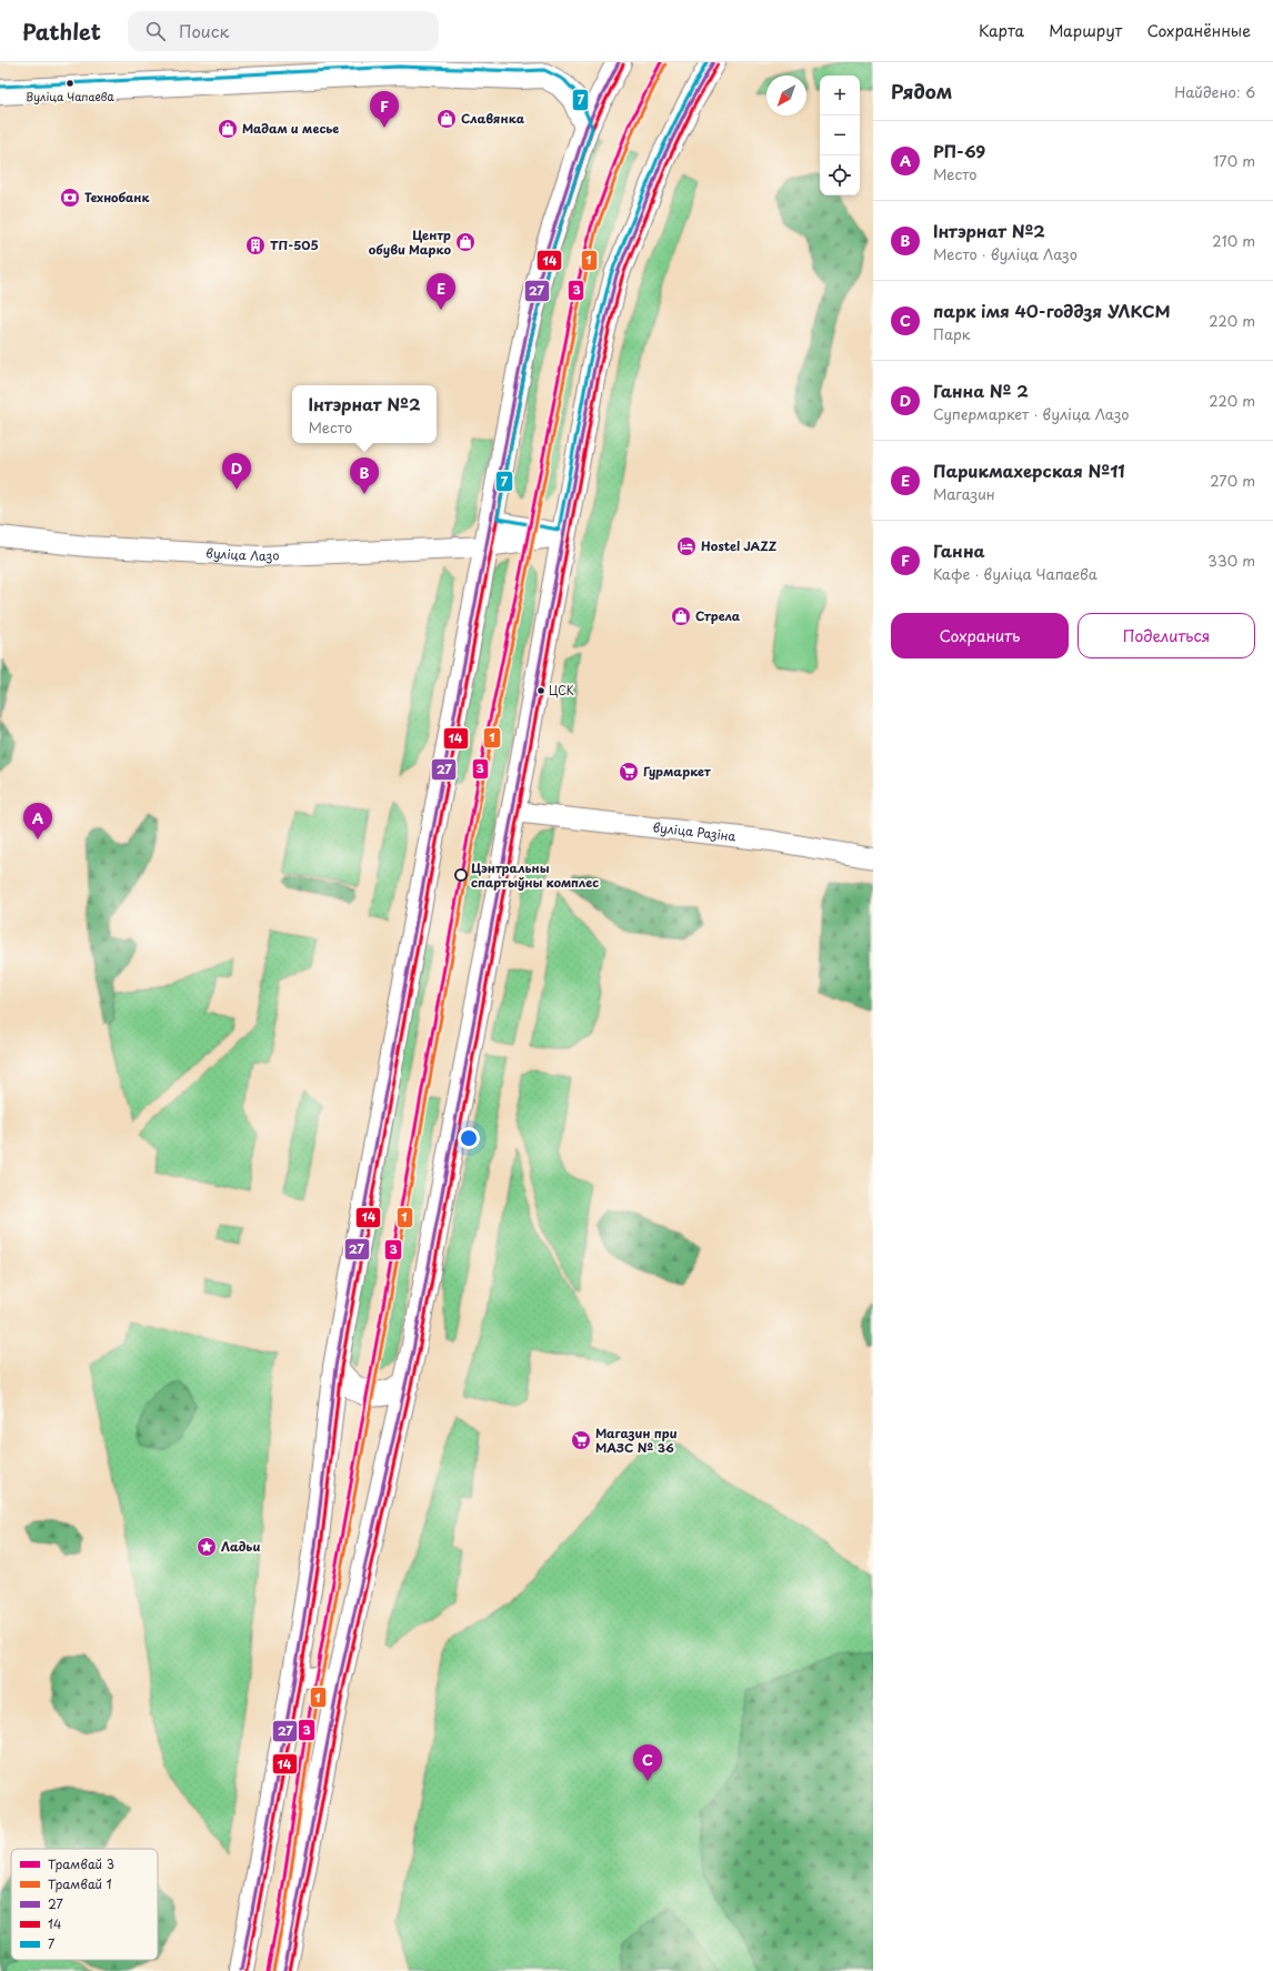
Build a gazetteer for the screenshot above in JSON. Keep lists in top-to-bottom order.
{
  "streets": {
    "street": ["вуліца Лазо", "вуліца Разіна"]
  },
  "places": {
    "other": ["Вуліца Чапаева", "ЦСК", "Цэнтральны спартыўны комплес"],
    "shop": [
      "Славянка",
      "Мадам и месье",
      "Центр обуви Марко",
      "Стрела"
    ],
    "bank": ["Технобанк"],
    "building": ["ТП-505"],
    "hotel": ["Hostel JAZZ"],
    "supermarket": ["Гурмаркет", "Магазин при МАЗС № 36"],
    "place": ["Ладьи"]
  },
  "lines": [
    "tram line 3",
    "transit line 27",
    "transit line 7",
    "tram line 1",
    "transit line 14"
  ],
  "legend": [
    "Трамвай 3",
    "Трамвай 1",
    "27",
    "14",
    "7"
  ],
  "north": "bottom left",
  "page": {
    "header": "Pathlet",
    "search": "Поиск",
    "nav": ["Карта", "Маршрут", "Сохранённые"],
    "heading": ["Рядом", "Найдено: 6"],
    "map_buttons": ["+", "−"],
    "pins": [
      "F",
      "E",
      "D",
      "B",
      "A",
      "C"
    ],
    "list": [
      {
        "mark": "A",
        "name": "РП-69",
        "note": "Место",
        "value": "170 m"
      },
      {
        "mark": "B",
        "name": "Інтэрнат №2",
        "note": "Место · вуліца Лазо",
        "value": "210 m"
      },
      {
        "mark": "C",
        "name": "парк імя 40-годдзя УЛКСМ",
        "note": "Парк",
        "value": "220 m"
      },
      {
        "mark": "D",
        "name": "Ганна № 2",
        "note": "Супермаркет · вуліца Лазо",
        "value": "220 m"
      },
      {
        "mark": "E",
        "name": "Парикмахерская №11",
        "note": "Магазин",
        "value": "270 m"
      },
      {
        "mark": "F",
        "name": "Ганна",
        "note": "Кафе · вуліца Чапаева",
        "value": "330 m"
      }
    ],
    "popup": ["Інтэрнат №2", "Место"],
    "buttons": ["Сохранить", "Поделиться"]
  }
}
